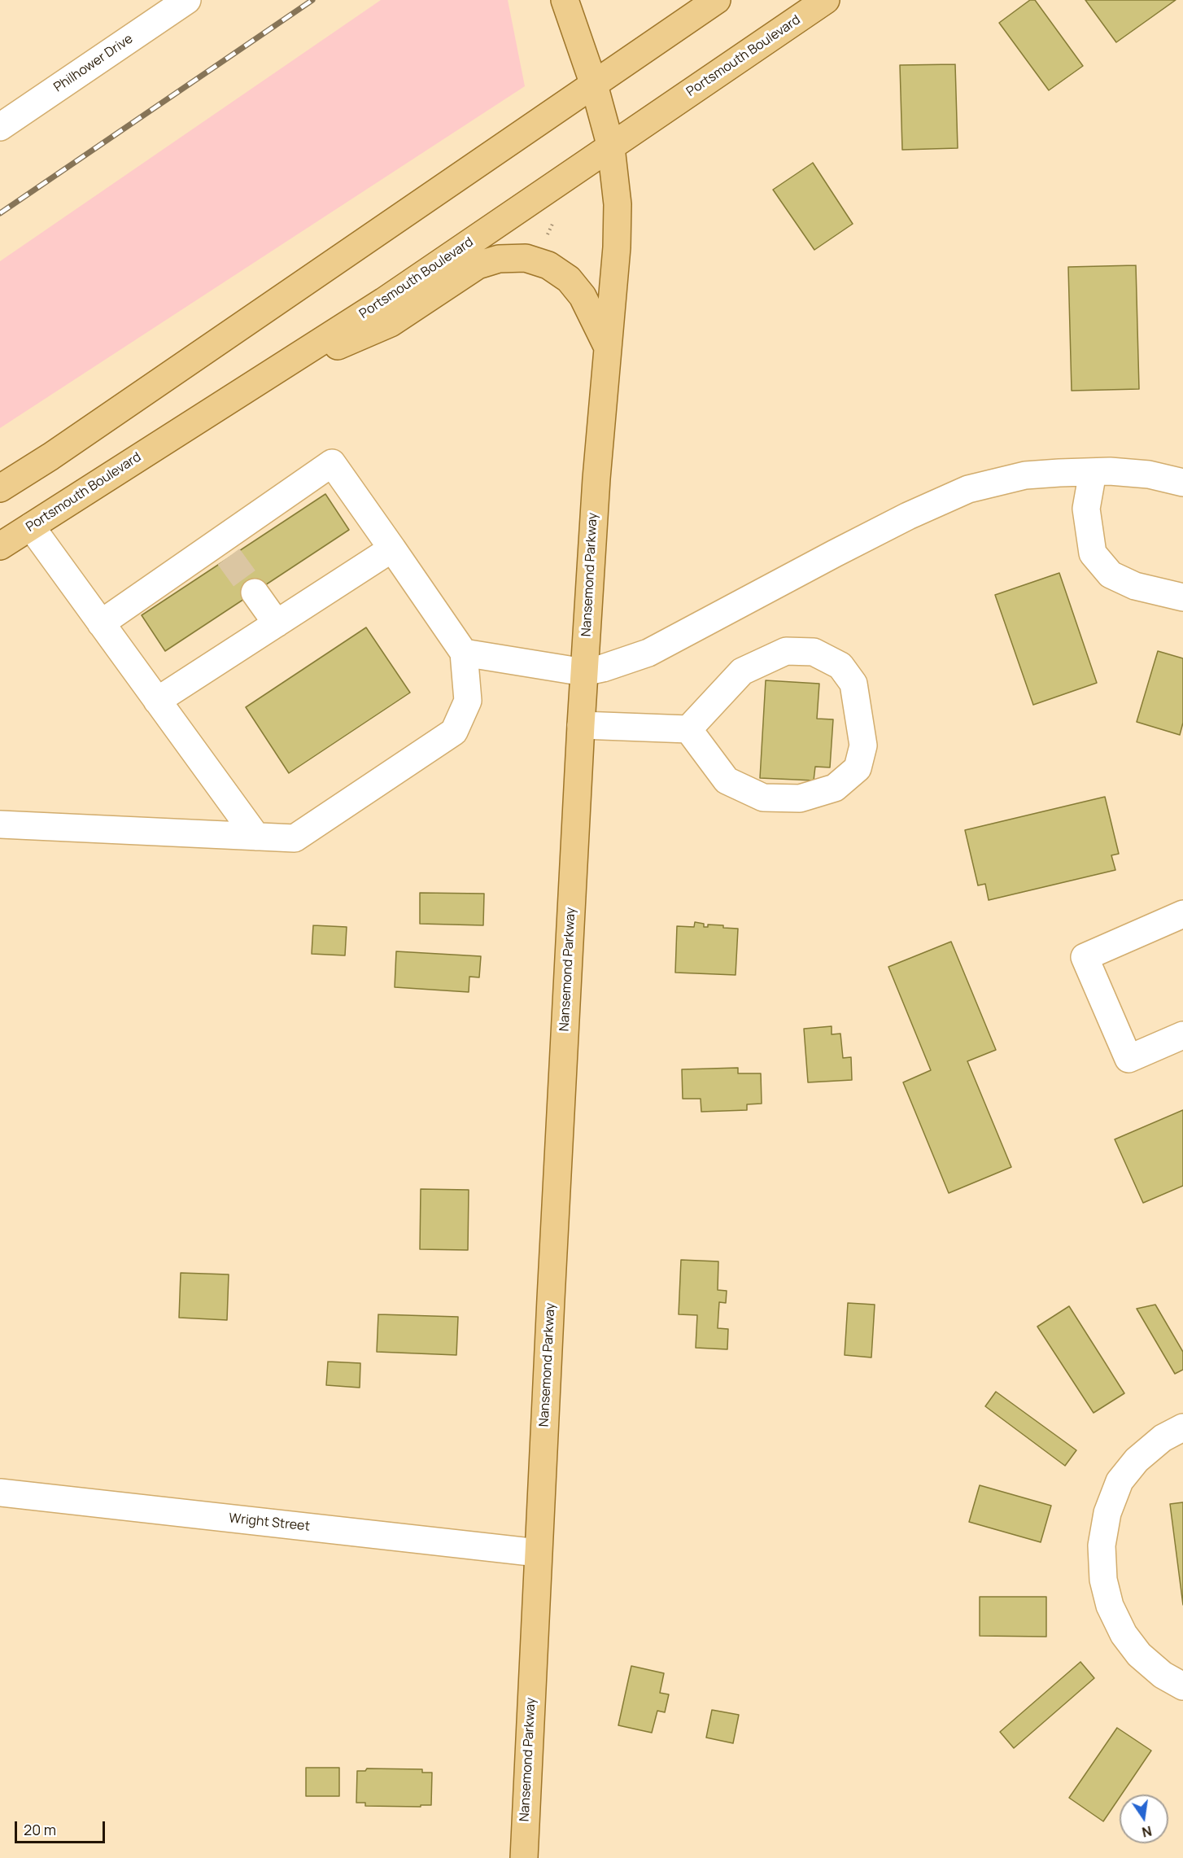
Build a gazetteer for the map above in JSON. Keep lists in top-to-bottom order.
{
  "streets": {
    "main road": ["Portsmouth Boulevard", "Nansemond Parkway"],
    "street": ["Philhower Drive", "Wright Street"]
  },
  "crossings": [
    ["Portsmouth Boulevard", "Nansemond Parkway"],
    ["Nansemond Parkway", "Wright Street"]
  ],
  "scale_bar": "20 m",
  "north": "bottom"
}
